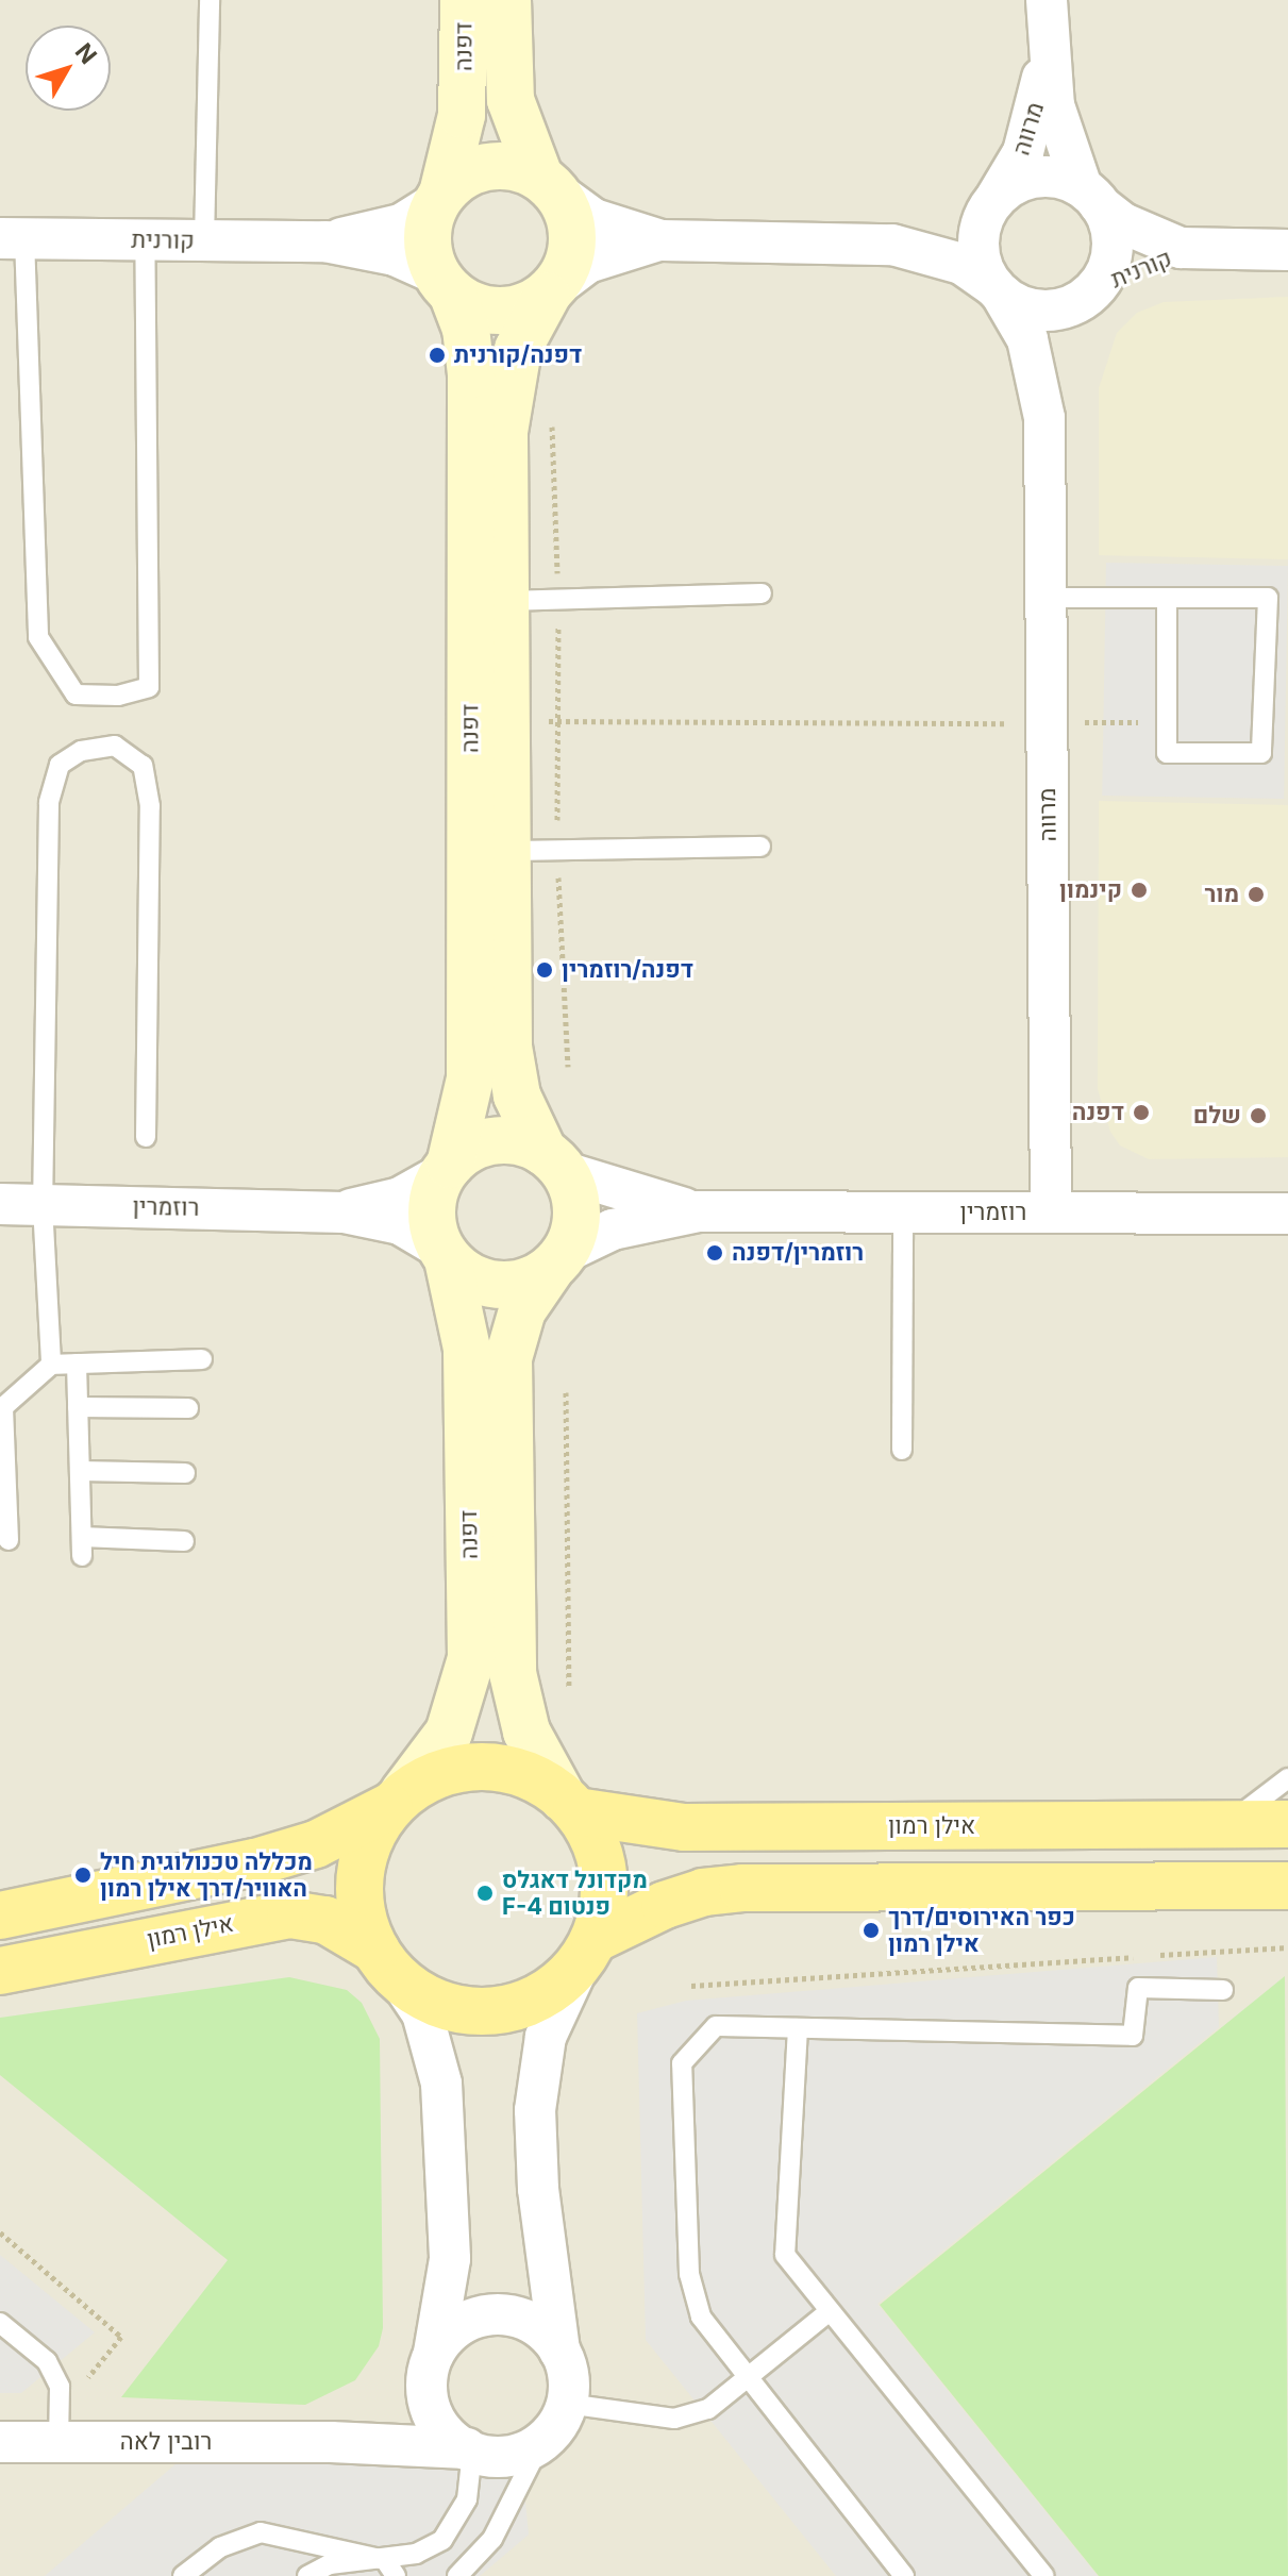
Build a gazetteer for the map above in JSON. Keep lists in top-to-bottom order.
{
  "streets": {
    "main road": ["אילן רמון"],
    "street": [
      "דפנה",
      "מרווה",
      "קורנית",
      "רוזמרין",
      "רובין לאה"
    ]
  },
  "crossings": [
    ["דפנה", "קורנית"],
    ["דפנה", "רוזמרין"],
    ["דפנה", "אילן רמון"],
    ["מרווה", "קורנית"],
    ["מרווה", "רוזמרין"]
  ],
  "places": [
    "דפנה/קורנית",
    "קינמון",
    "מור",
    "דפנה/רוזמרין",
    "דפנה",
    "שלם",
    "רוזמרין/דפנה",
    "מכללה טכנולוגית חיל האוויר/דרך אילן רמון",
    "מקדונל דאגלס F-4 פנטום",
    "כפר האירוסים/דרך אילן רמון"
  ],
  "north": "top right"
}
